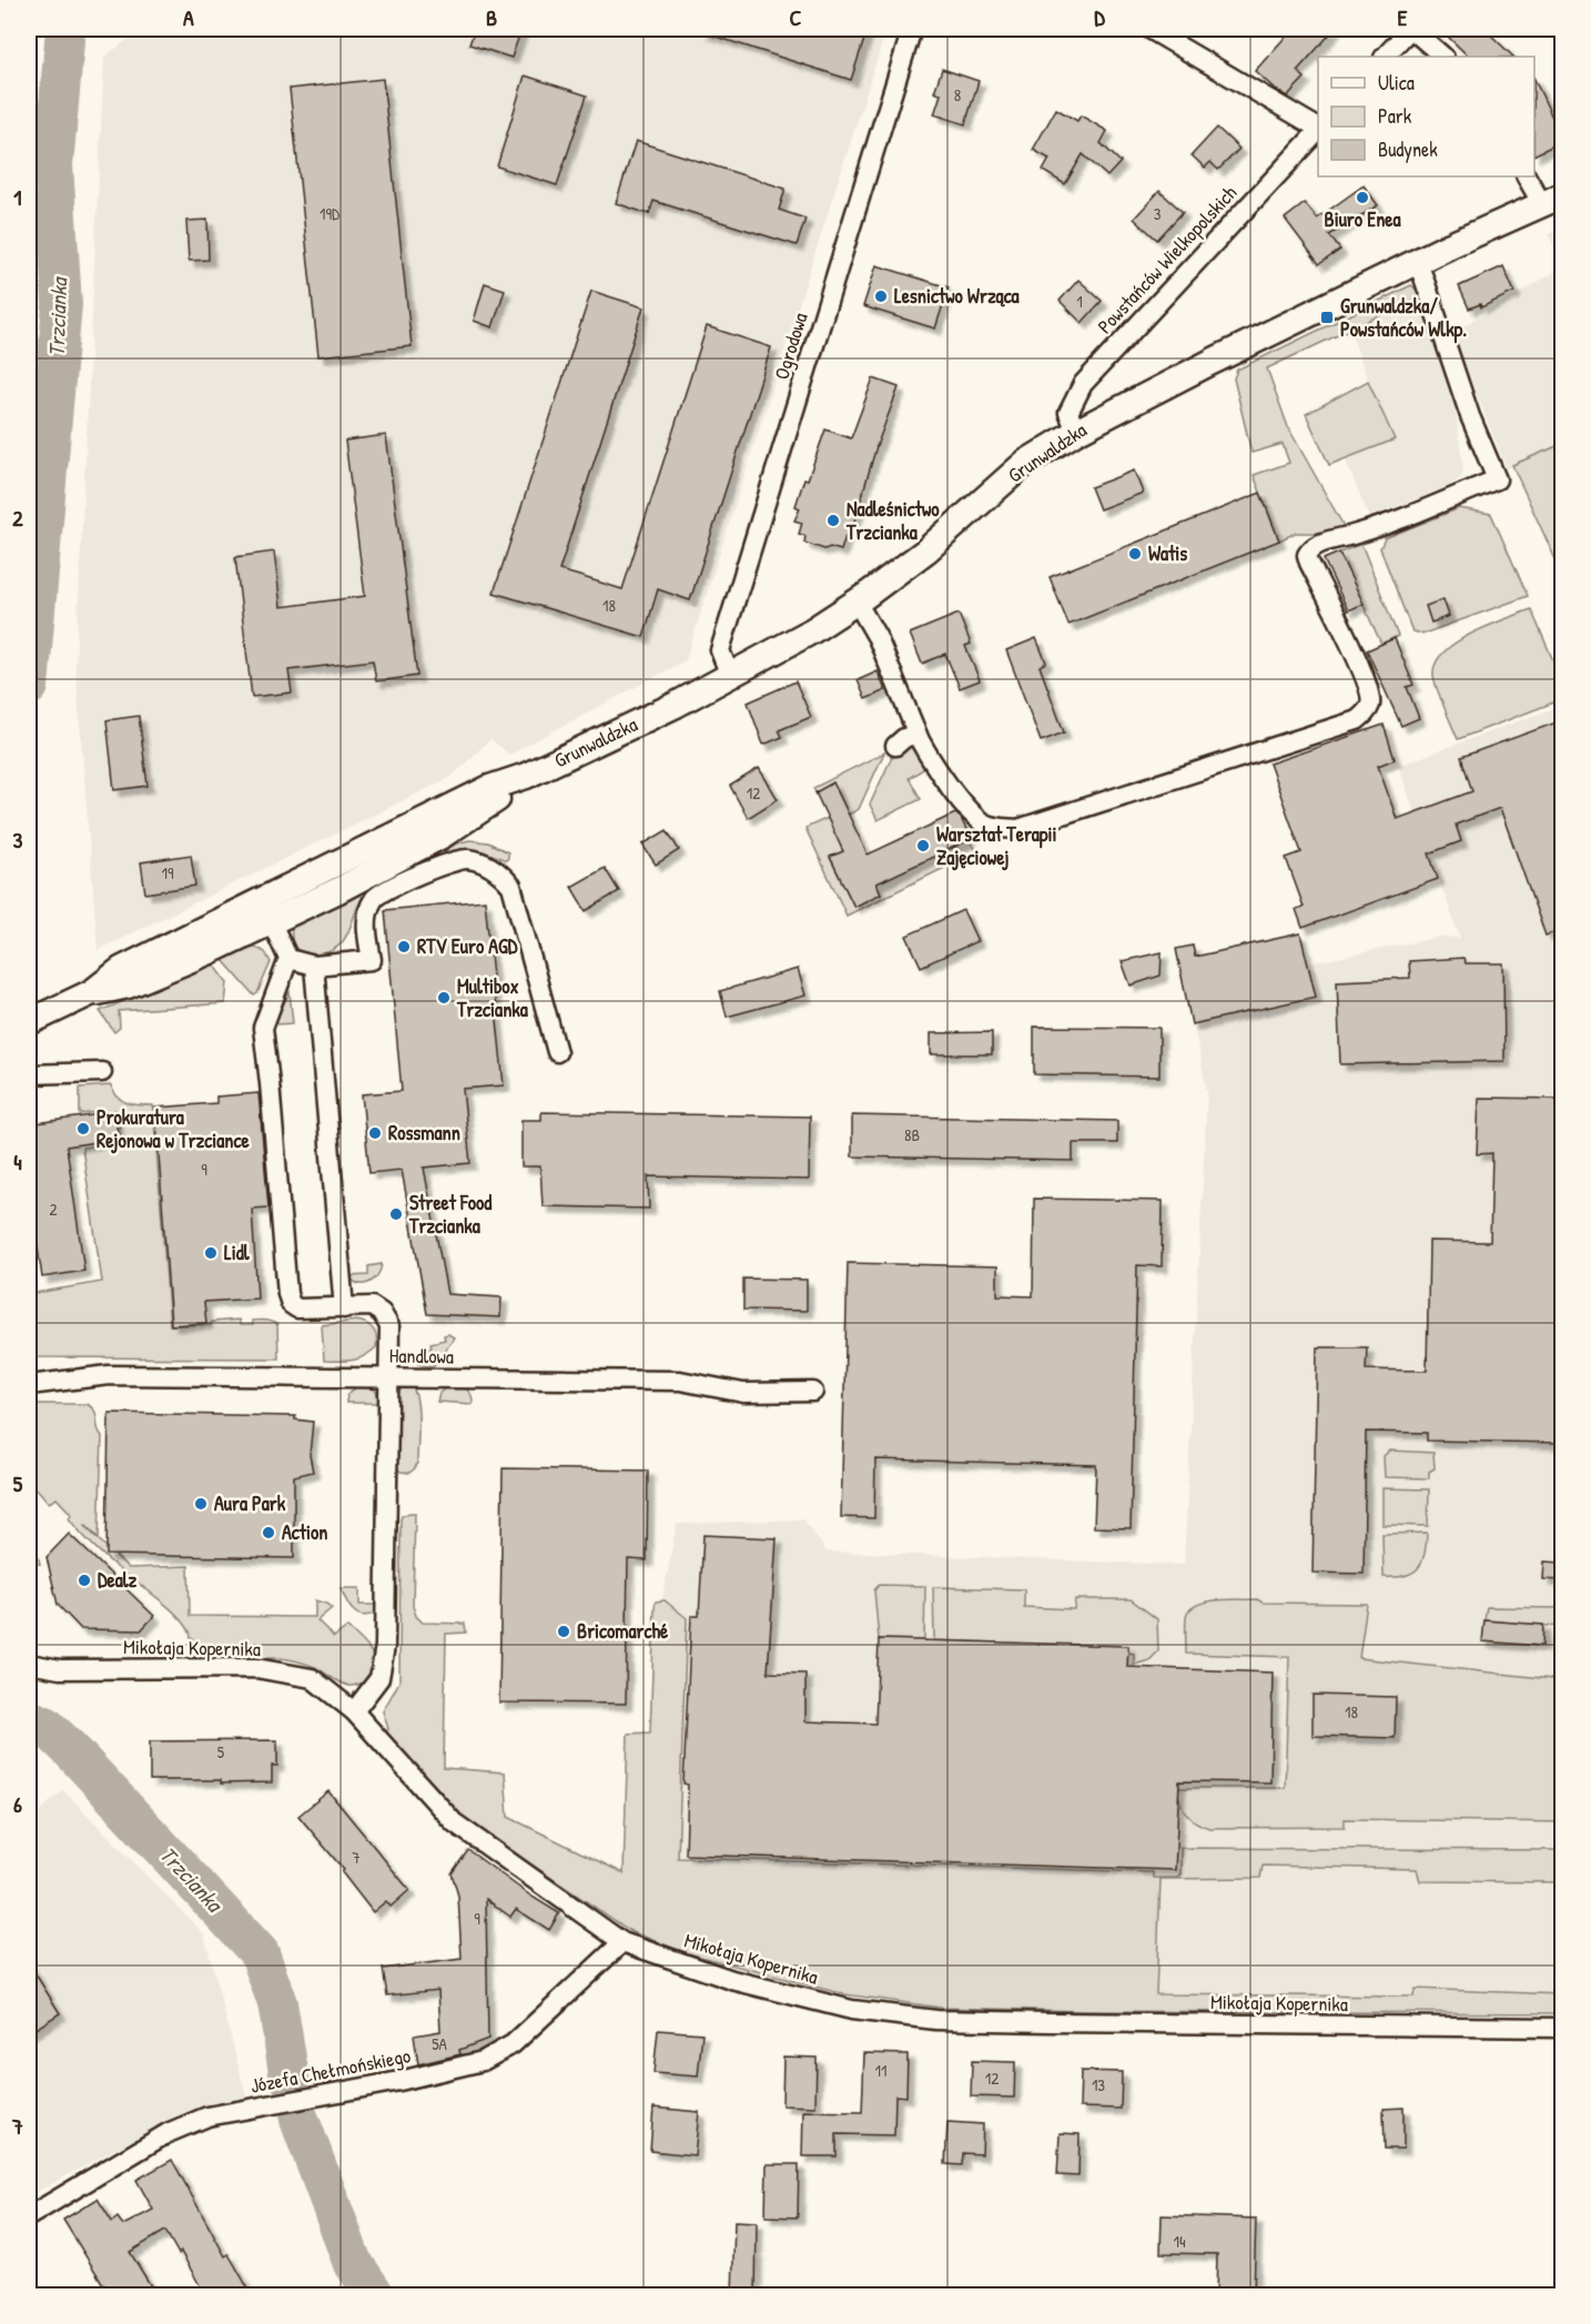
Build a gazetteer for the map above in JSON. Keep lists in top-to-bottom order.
{
  "streets": {
    "main road": ["Grunwaldzka"],
    "street": [
      "Powstańców Wielkopolskich",
      "Ogrodowa",
      "Handlowa",
      "Mikołaja Kopernika",
      "Józefa Chełmońskiego"
    ]
  },
  "crossings": [
    ["Powstańców Wielkopolskich", "Grunwaldzka"],
    ["Ogrodowa", "Grunwaldzka"],
    ["Mikołaja Kopernika", "Józefa Chełmońskiego"]
  ],
  "water": ["Trzcianka"],
  "places": {
    "other": [
      "Biuro Enea",
      "Lesnictwo Wrząca",
      "Nadleśnictwo Trzcianka",
      "Watis",
      "Warsztat Terapii Zajęciowej",
      "RTV Euro AGD",
      "Multibox Trzcianka",
      "Prokuratura Rejonowa w Trzciance",
      "Rossmann",
      "Street Food Trzcianka",
      "Lidl",
      "Aura Park",
      "Action",
      "Dealz",
      "Bricomarché"
    ],
    "transit": ["Grunwaldzka/ Powstańców Wlkp."]
  },
  "house_numbers": [
    "8",
    "19D",
    "3",
    "1",
    "18",
    "12",
    "19",
    "8B",
    "9",
    "2",
    "18",
    "5",
    "7",
    "9",
    "5A",
    "11",
    "12",
    "13",
    "14"
  ],
  "legend": ["Ulica", "Park", "Budynek"],
  "grid": {
    "columns": [
      "A",
      "B",
      "C",
      "D",
      "E"
    ],
    "rows": [
      "1",
      "2",
      "3",
      "4",
      "5",
      "6",
      "7"
    ]
  }
}
